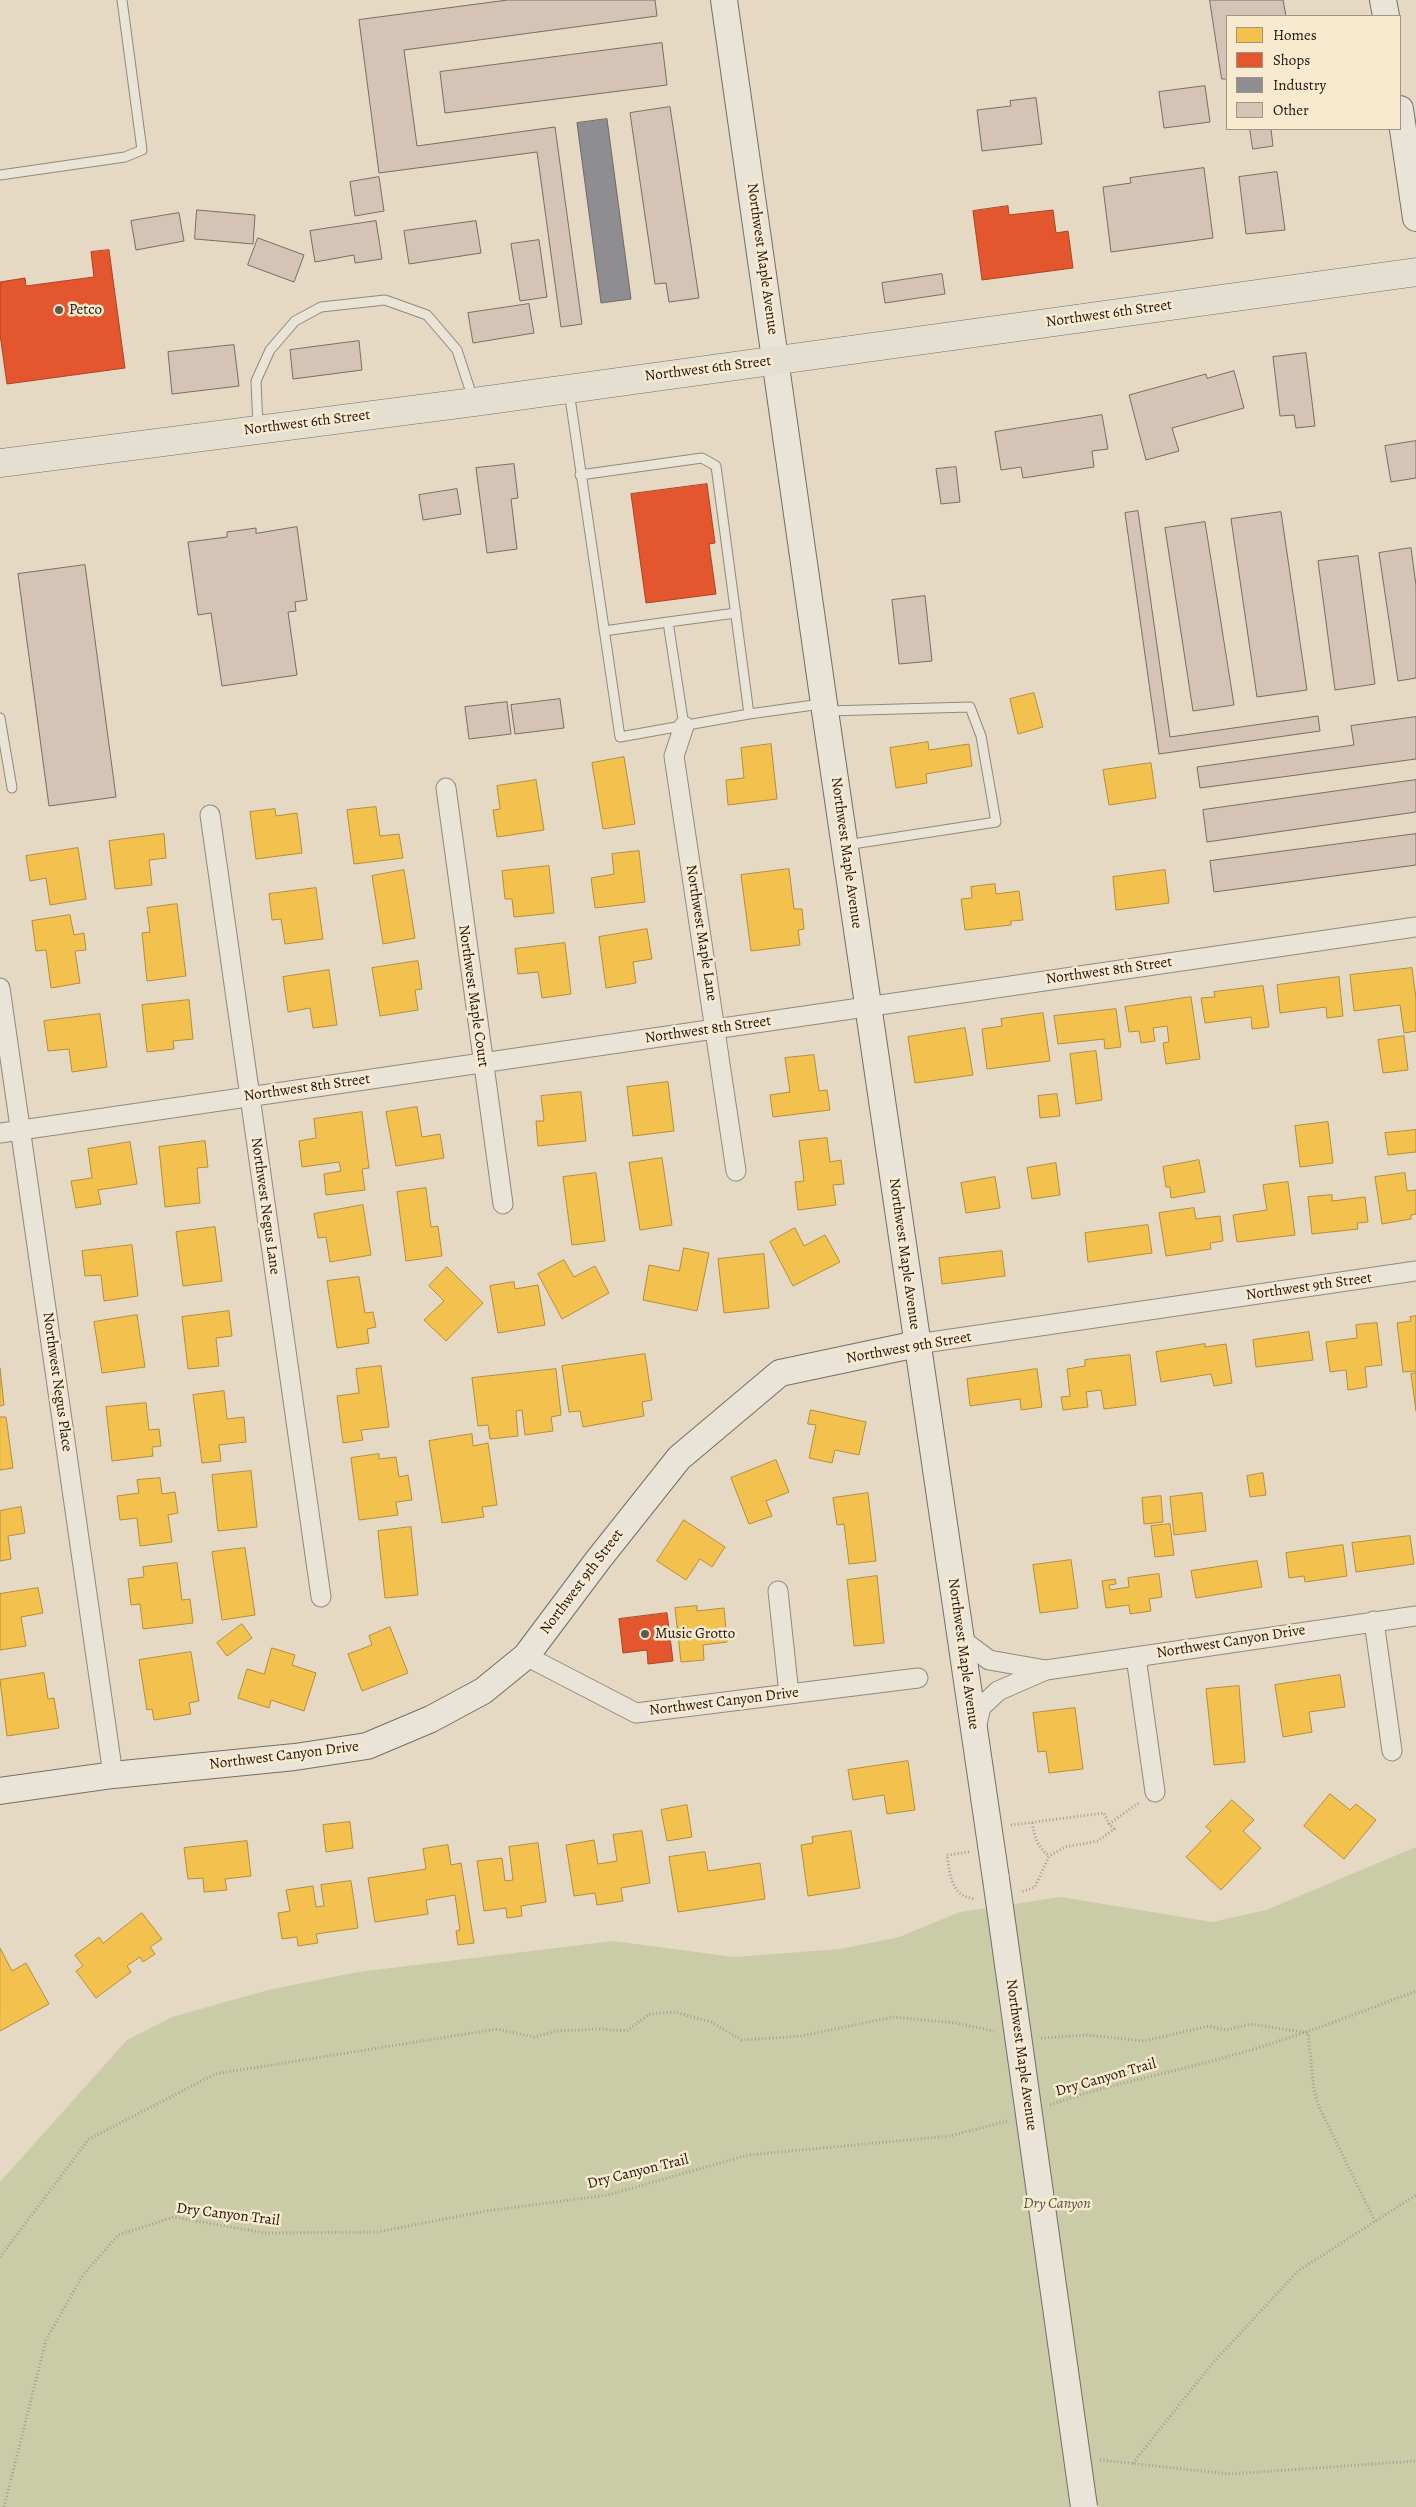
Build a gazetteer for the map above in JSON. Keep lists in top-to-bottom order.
{
  "streets": {
    "main road": [
      "Northwest Maple Avenue",
      "Northwest 6th Street",
      "Northwest 9th Street",
      "Northwest Canyon Drive"
    ],
    "street": [
      "Northwest Maple Lane",
      "Northwest 8th Street",
      "Northwest Maple Court",
      "Northwest Negus Lane",
      "Northwest Negus Place"
    ],
    "path": ["Dry Canyon Trail"]
  },
  "crossings": [
    ["Northwest Maple Avenue", "Northwest 6th Street"],
    ["Northwest Maple Avenue", "Northwest 8th Street"],
    ["Northwest Maple Avenue", "Northwest 9th Street"],
    ["Northwest Maple Avenue", "Northwest Canyon Drive"],
    ["Northwest Maple Lane", "Northwest 8th Street"],
    ["Northwest 8th Street", "Northwest Maple Court"],
    ["Northwest 8th Street", "Northwest Negus Lane"],
    ["Northwest 8th Street", "Northwest Negus Place"],
    ["Northwest 9th Street", "Northwest Canyon Drive"],
    ["Northwest Negus Place", "Northwest Canyon Drive"]
  ],
  "parks": ["Dry Canyon"],
  "places": ["Petco", "Music Grotto"],
  "legend": [
    "Homes",
    "Shops",
    "Industry",
    "Other"
  ]
}
